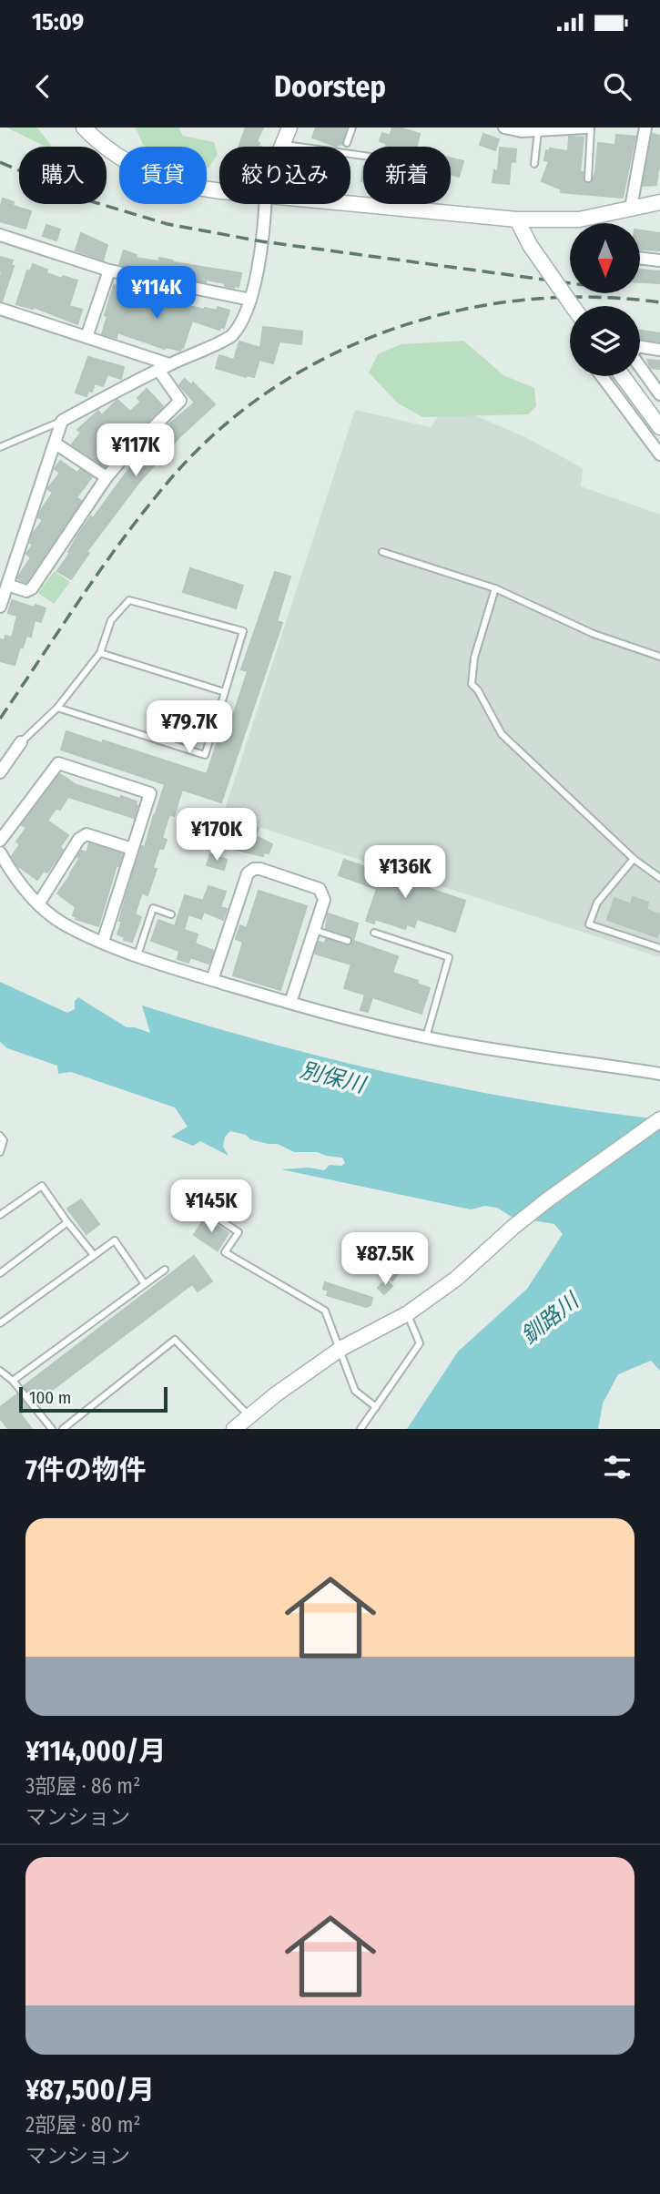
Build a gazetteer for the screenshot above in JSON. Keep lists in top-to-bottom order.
{
  "water": ["別保川", "釧路川"],
  "scale_bar": "100 m",
  "north": "bottom",
  "page": {
    "status": "15:09",
    "header": "Doorstep",
    "chip": [
      "購入",
      "賃貸",
      "絞り込み",
      "新着"
    ],
    "price": [
      "¥114K",
      "¥117K",
      "¥79.7K",
      "¥170K",
      "¥136K",
      "¥145K",
      "¥87.5K"
    ],
    "scale": "100 m",
    "heading": "7件の物件",
    "list": [
      {
        "name": "¥114,000/月",
        "note": "3部屋 · 86 m² · マンション"
      },
      {
        "name": "¥87,500/月",
        "note": "2部屋 · 80 m² · マンション"
      }
    ]
  }
}
